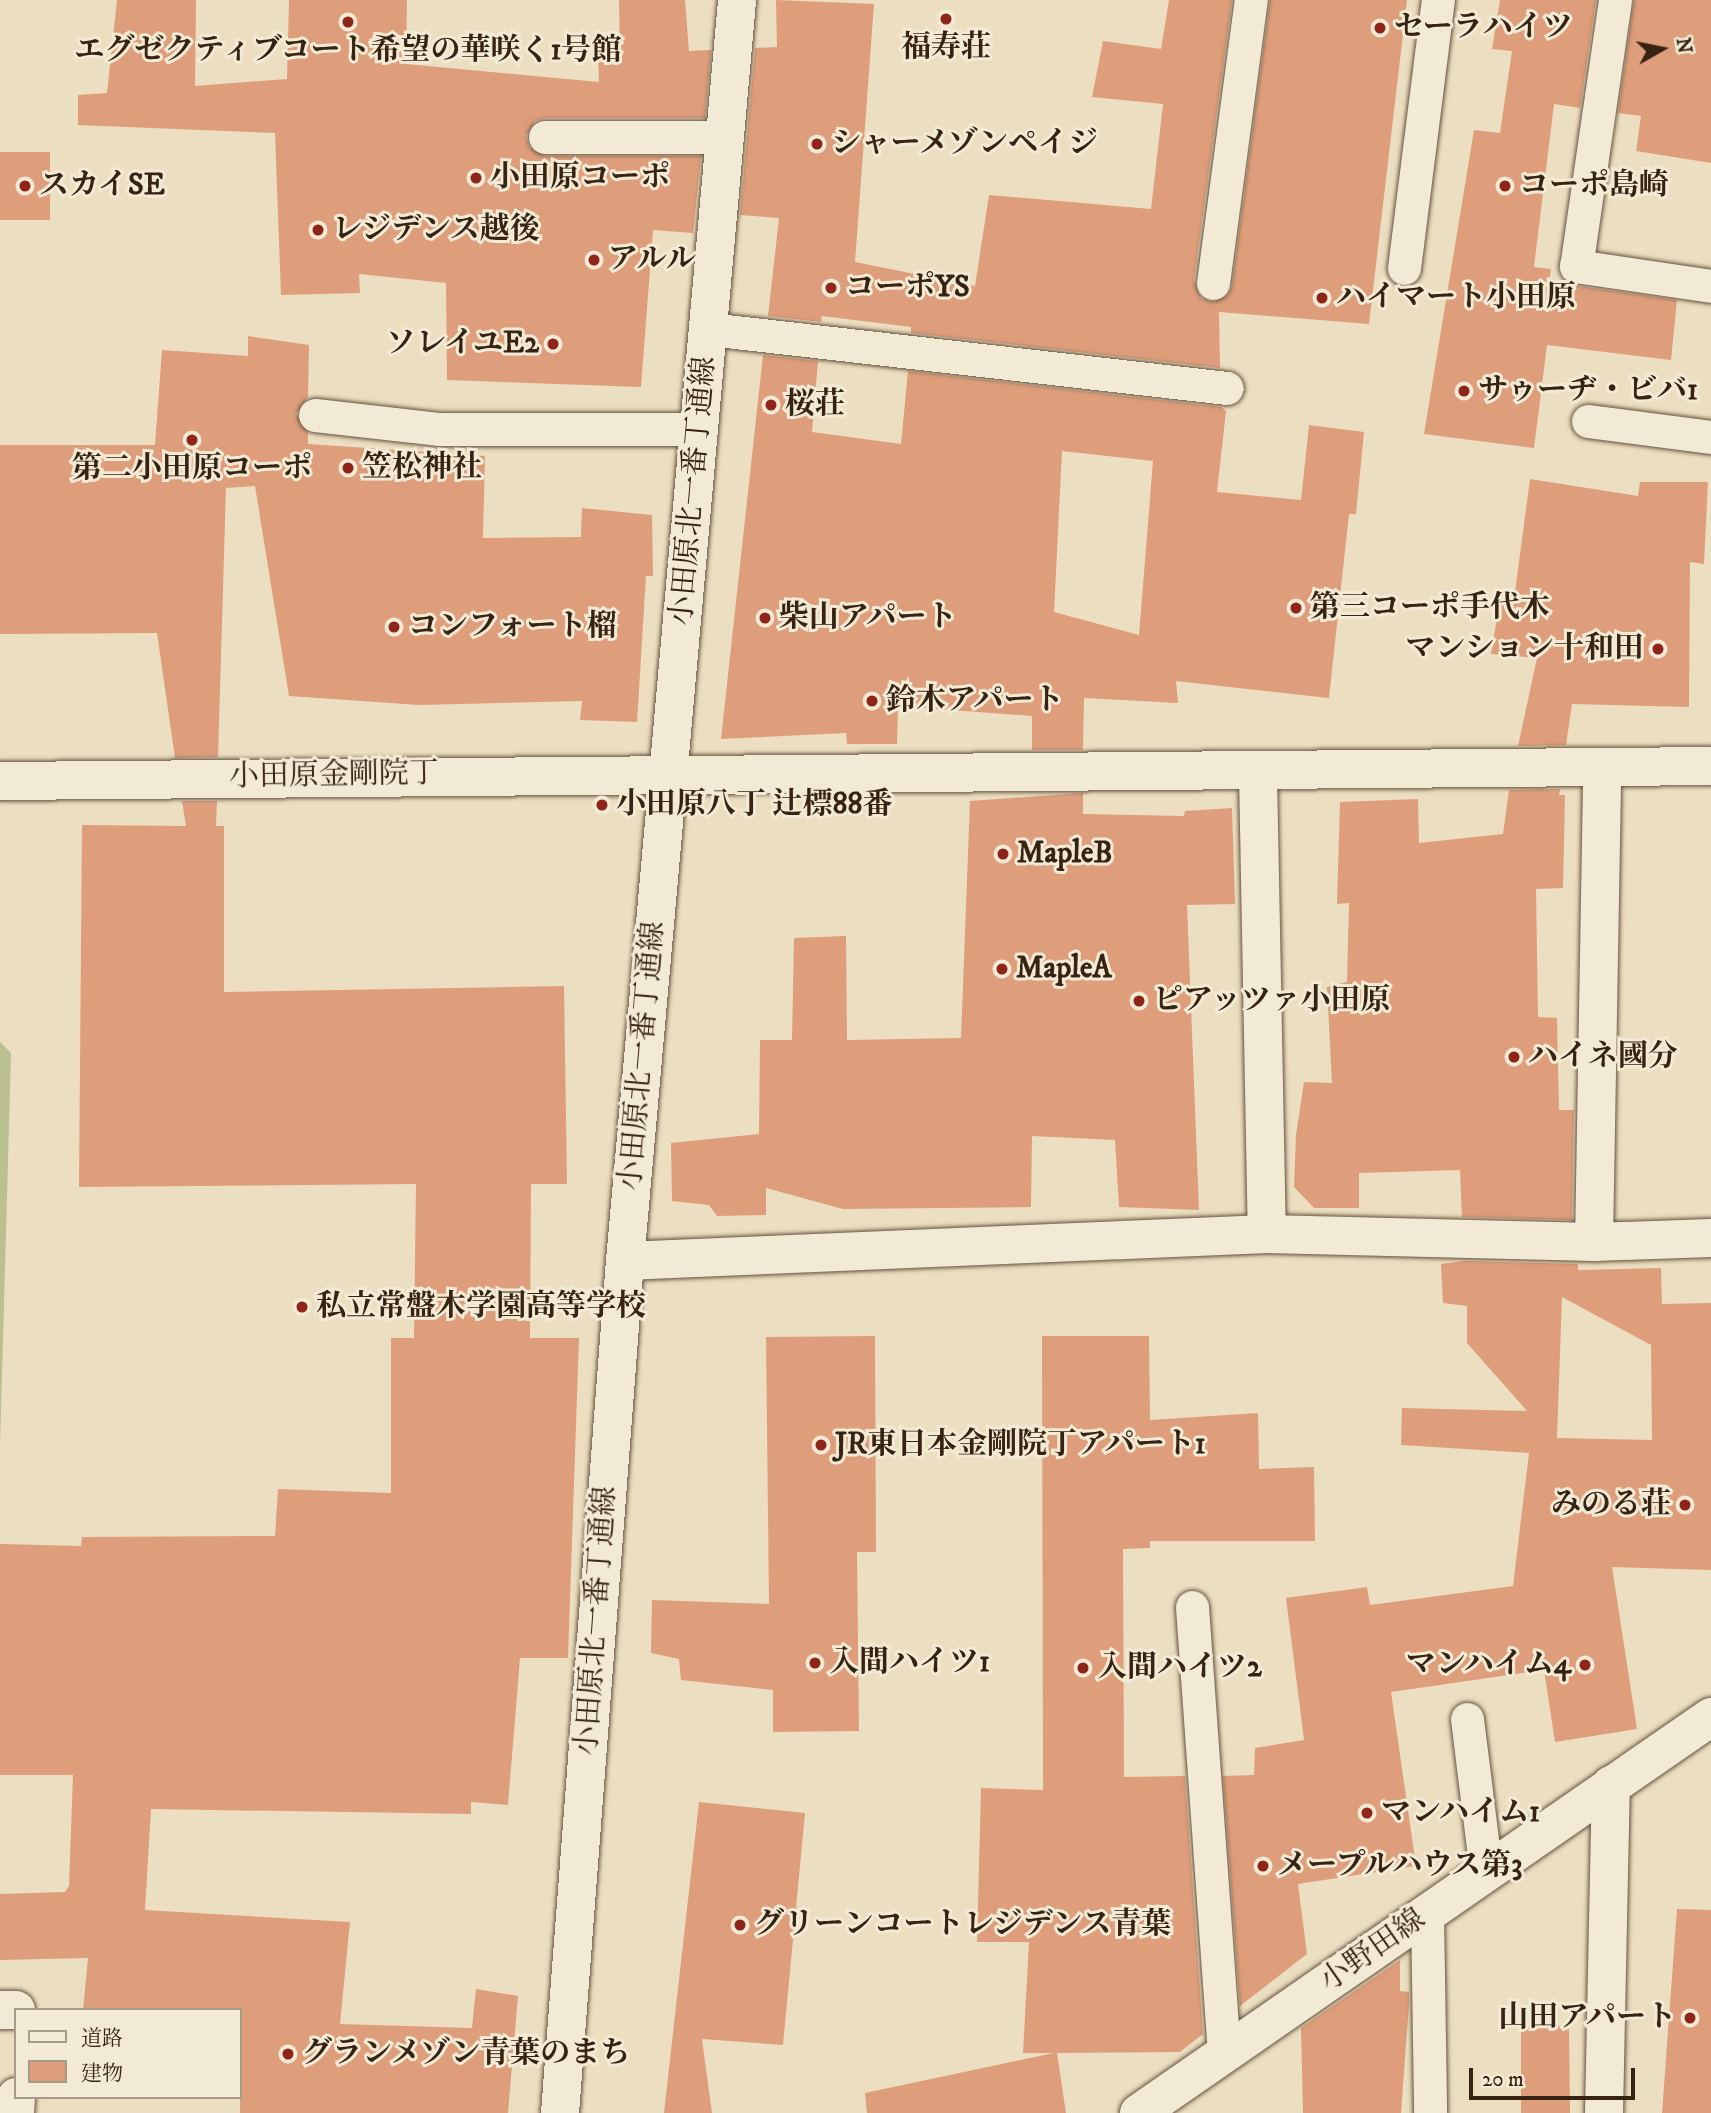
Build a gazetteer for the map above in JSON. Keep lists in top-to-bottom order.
{
  "streets": {
    "street": ["小田原北一番丁通線", "小田原金剛院丁", "小野田線"]
  },
  "crossings": [
    ["小田原北一番丁通線", "小田原金剛院丁"]
  ],
  "places": [
    "福寿荘",
    "エグゼクティブコート希望の華咲く1号館",
    "セーラハイツ",
    "シャーメゾンペイジ",
    "小田原コーポ",
    "スカイSE",
    "コーポ島崎",
    "レジデンス越後",
    "アルル",
    "コーポYS",
    "ハイマート小田原",
    "ソレイユE2",
    "サゥーヂ・ビバ1",
    "桜荘",
    "第二小田原コーポ",
    "笠松神社",
    "第三コーポ手代木",
    "柴山アパート",
    "コンフォート榴",
    "マンション十和田",
    "鈴木アパート",
    "小田原八丁 辻標88番",
    "MapleB",
    "MapleA",
    "ピアッツァ小田原",
    "ハイネ國分",
    "私立常盤木学園高等学校",
    "JR東日本金剛院丁アパート1",
    "みのる荘",
    "入間ハイツ1",
    "マンハイム4",
    "入間ハイツ2",
    "マンハイム1",
    "メープルハウス第3",
    "グリーンコートレジデンス青葉",
    "山田アパート",
    "グランメゾン青葉のまち"
  ],
  "legend": ["道路", "建物"],
  "scale_bar": "20 m",
  "north": "right"
}
